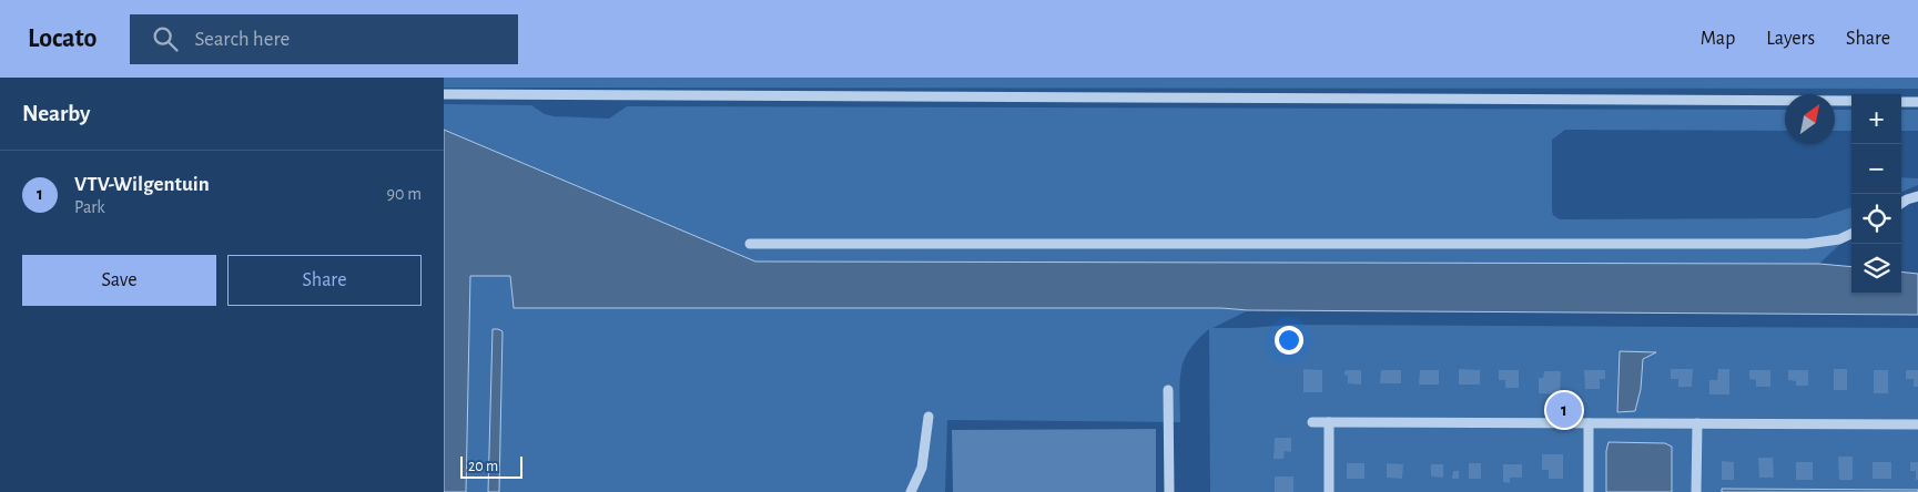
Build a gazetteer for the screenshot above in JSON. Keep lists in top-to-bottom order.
{
  "scale_bar": "20 m",
  "north": "top right",
  "page": {
    "header": "Locato",
    "search": "Search here",
    "nav": ["Map", "Layers", "Share"],
    "heading": "Nearby",
    "map_buttons": ["+", "−"],
    "list": [
      {
        "mark": "1",
        "name": "VTV-Wilgentuin",
        "note": "Park",
        "value": "90 m"
      }
    ],
    "buttons": ["Save", "Share"],
    "pins": "1",
    "scale": "20 m"
  }
}
